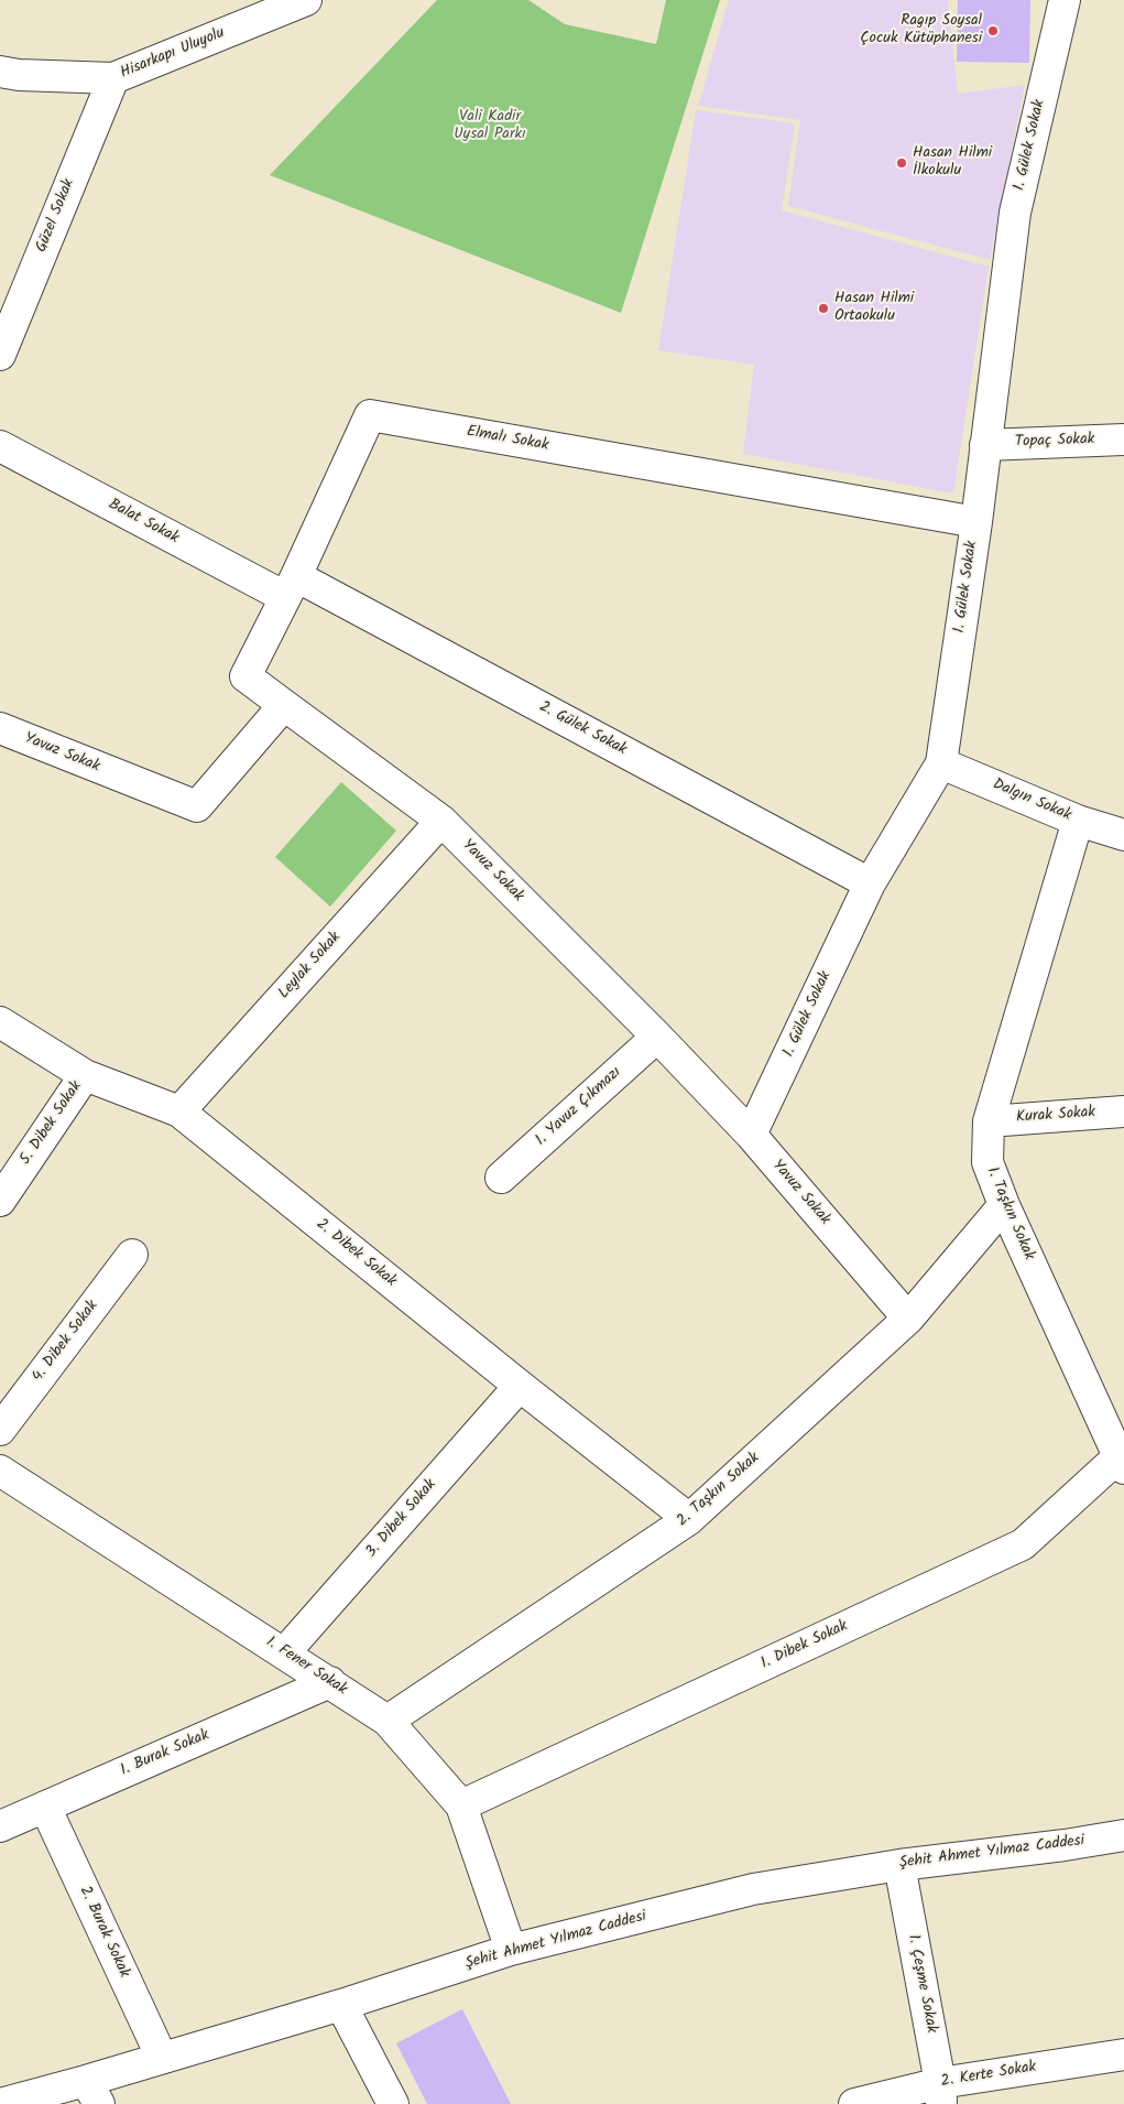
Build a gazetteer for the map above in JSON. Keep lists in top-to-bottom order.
{
  "streets": {
    "street": [
      "Hisarkapı Uluyolu",
      "1. Gülek Sokak",
      "Güzel Sokak",
      "Elmalı Sokak",
      "Topaç Sokak",
      "Balat Sokak",
      "2. Gülek Sokak",
      "Yavuz Sokak",
      "Dalgın Sokak",
      "Leylak Sokak",
      "1. Yavuz Çıkmazı",
      "Kurak Sokak",
      "5. Dibek Sokak",
      "1. Taşkın Sokak",
      "2. Dibek Sokak",
      "4. Dibek Sokak",
      "2. Taşkın Sokak",
      "3. Dibek Sokak",
      "1. Dibek Sokak",
      "1. Fener Sokak",
      "1. Burak Sokak",
      "Şehit Ahmet Yılmaz Caddesi",
      "2. Burak Sokak",
      "1. Çeşme Sokak",
      "2. Kerte Sokak"
    ]
  },
  "crossings": [
    ["Hisarkapı Uluyolu", "Güzel Sokak"],
    ["1. Gülek Sokak", "Elmalı Sokak"],
    ["1. Gülek Sokak", "Topaç Sokak"],
    ["1. Gülek Sokak", "2. Gülek Sokak"],
    ["1. Gülek Sokak", "Yavuz Sokak"],
    ["1. Gülek Sokak", "Dalgın Sokak"],
    ["Elmalı Sokak", "Balat Sokak"],
    ["Elmalı Sokak", "2. Gülek Sokak"],
    ["Elmalı Sokak", "Yavuz Sokak"],
    ["Balat Sokak", "2. Gülek Sokak"],
    ["Yavuz Sokak", "Leylak Sokak"],
    ["Yavuz Sokak", "1. Yavuz Çıkmazı"],
    ["Yavuz Sokak", "2. Taşkın Sokak"],
    ["Dalgın Sokak", "1. Taşkın Sokak"],
    ["Leylak Sokak", "2. Dibek Sokak"],
    ["Kurak Sokak", "1. Taşkın Sokak"],
    ["5. Dibek Sokak", "2. Dibek Sokak"],
    ["1. Taşkın Sokak", "2. Taşkın Sokak"],
    ["1. Taşkın Sokak", "1. Dibek Sokak"],
    ["2. Dibek Sokak", "2. Taşkın Sokak"],
    ["2. Dibek Sokak", "3. Dibek Sokak"],
    ["2. Taşkın Sokak", "1. Fener Sokak"],
    ["3. Dibek Sokak", "1. Fener Sokak"],
    ["1. Dibek Sokak", "1. Fener Sokak"],
    ["1. Fener Sokak", "1. Burak Sokak"],
    ["1. Fener Sokak", "Şehit Ahmet Yılmaz Caddesi"],
    ["1. Burak Sokak", "2. Burak Sokak"],
    ["Şehit Ahmet Yılmaz Caddesi", "2. Burak Sokak"],
    ["Şehit Ahmet Yılmaz Caddesi", "1. Çeşme Sokak"],
    ["1. Çeşme Sokak", "2. Kerte Sokak"]
  ],
  "parks": ["Vali Kadir Uysal Parkı"],
  "places": ["Ragıp Soysal Çocuk Kütüphanesi", "Hasan Hilmi İlkokulu", "Hasan Hilmi Ortaokulu"]
}
